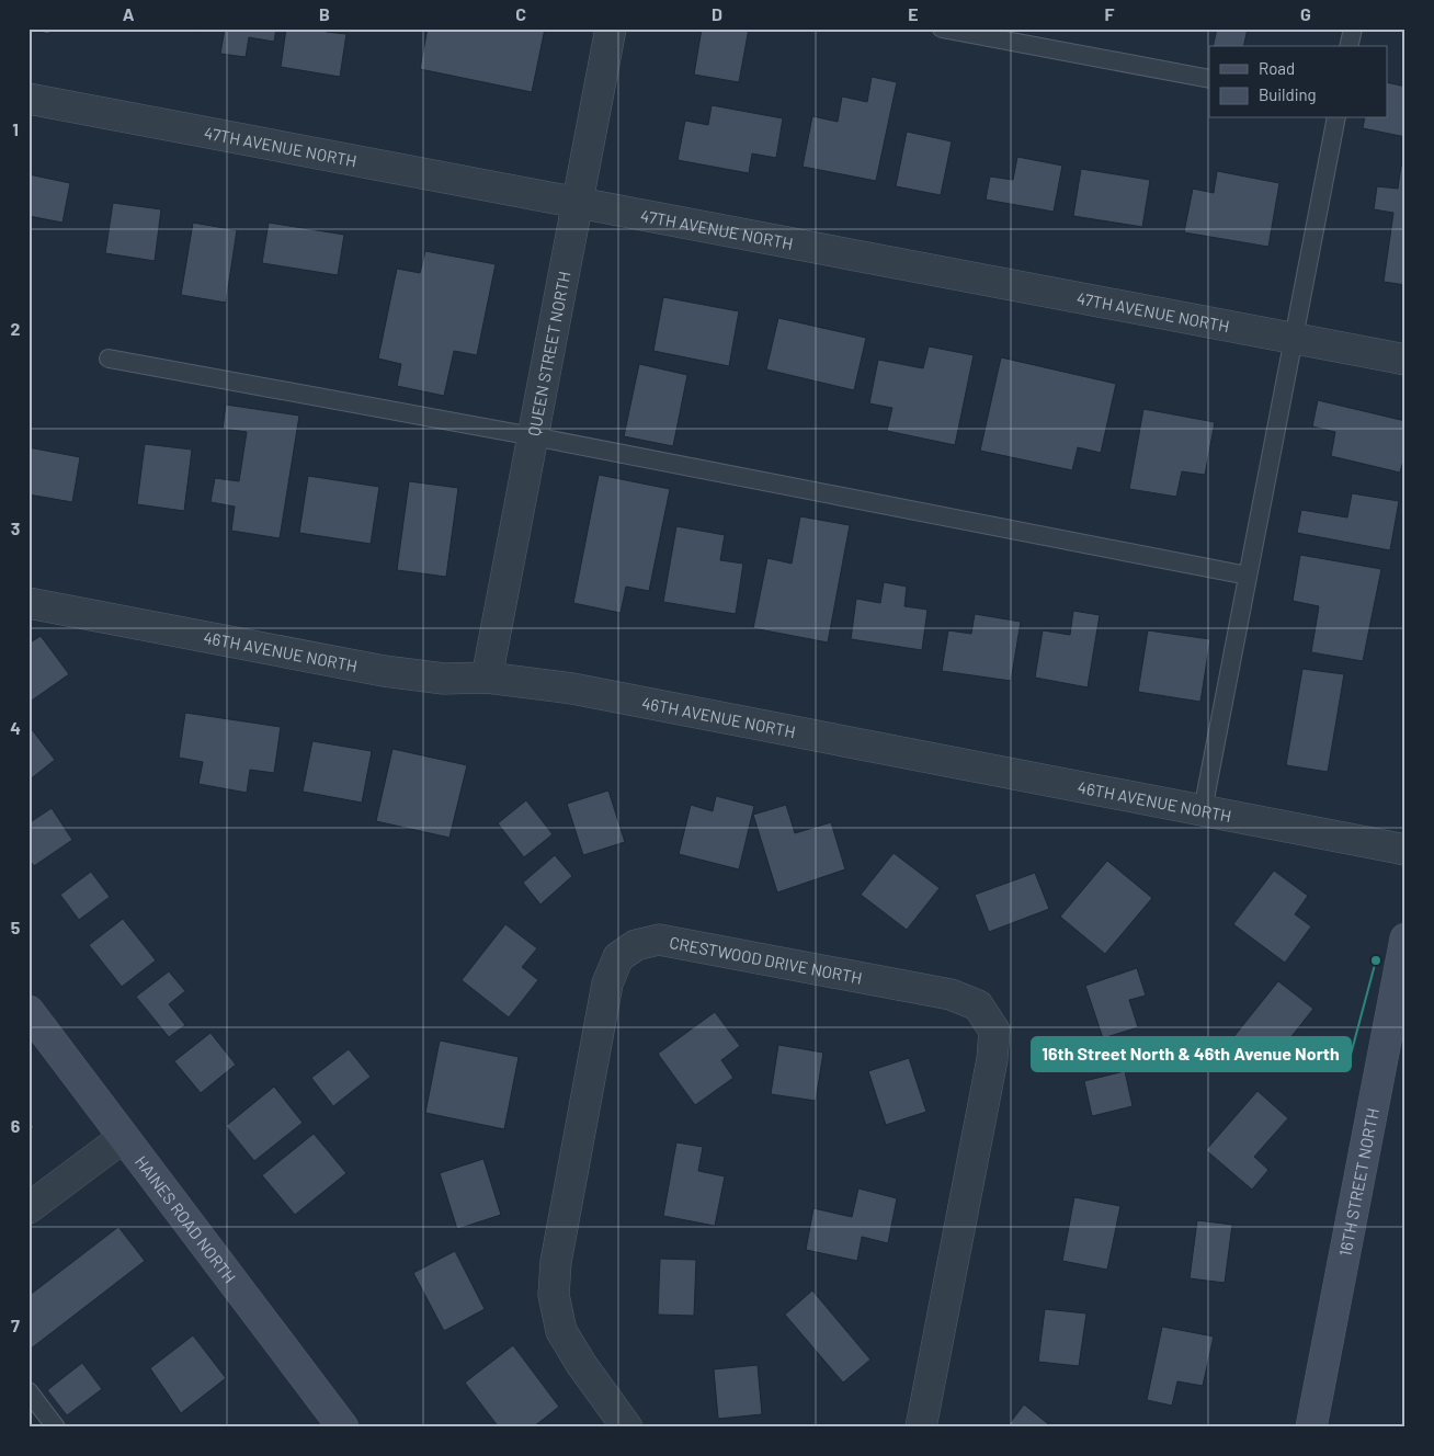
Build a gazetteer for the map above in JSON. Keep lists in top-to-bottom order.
{
  "streets": {
    "street": [
      "47TH AVENUE NORTH",
      "QUEEN STREET NORTH",
      "46TH AVENUE NORTH",
      "CRESTWOOD DRIVE NORTH",
      "16TH STREET NORTH",
      "HAINES ROAD NORTH"
    ]
  },
  "crossings": [
    ["47TH AVENUE NORTH", "QUEEN STREET NORTH"],
    ["QUEEN STREET NORTH", "46TH AVENUE NORTH"]
  ],
  "places": ["16th Street North & 46th Avenue North"],
  "legend": ["Road", "Building"],
  "grid": {
    "columns": [
      "A",
      "B",
      "C",
      "D",
      "E",
      "F",
      "G"
    ],
    "rows": [
      "1",
      "2",
      "3",
      "4",
      "5",
      "6",
      "7"
    ]
  }
}
